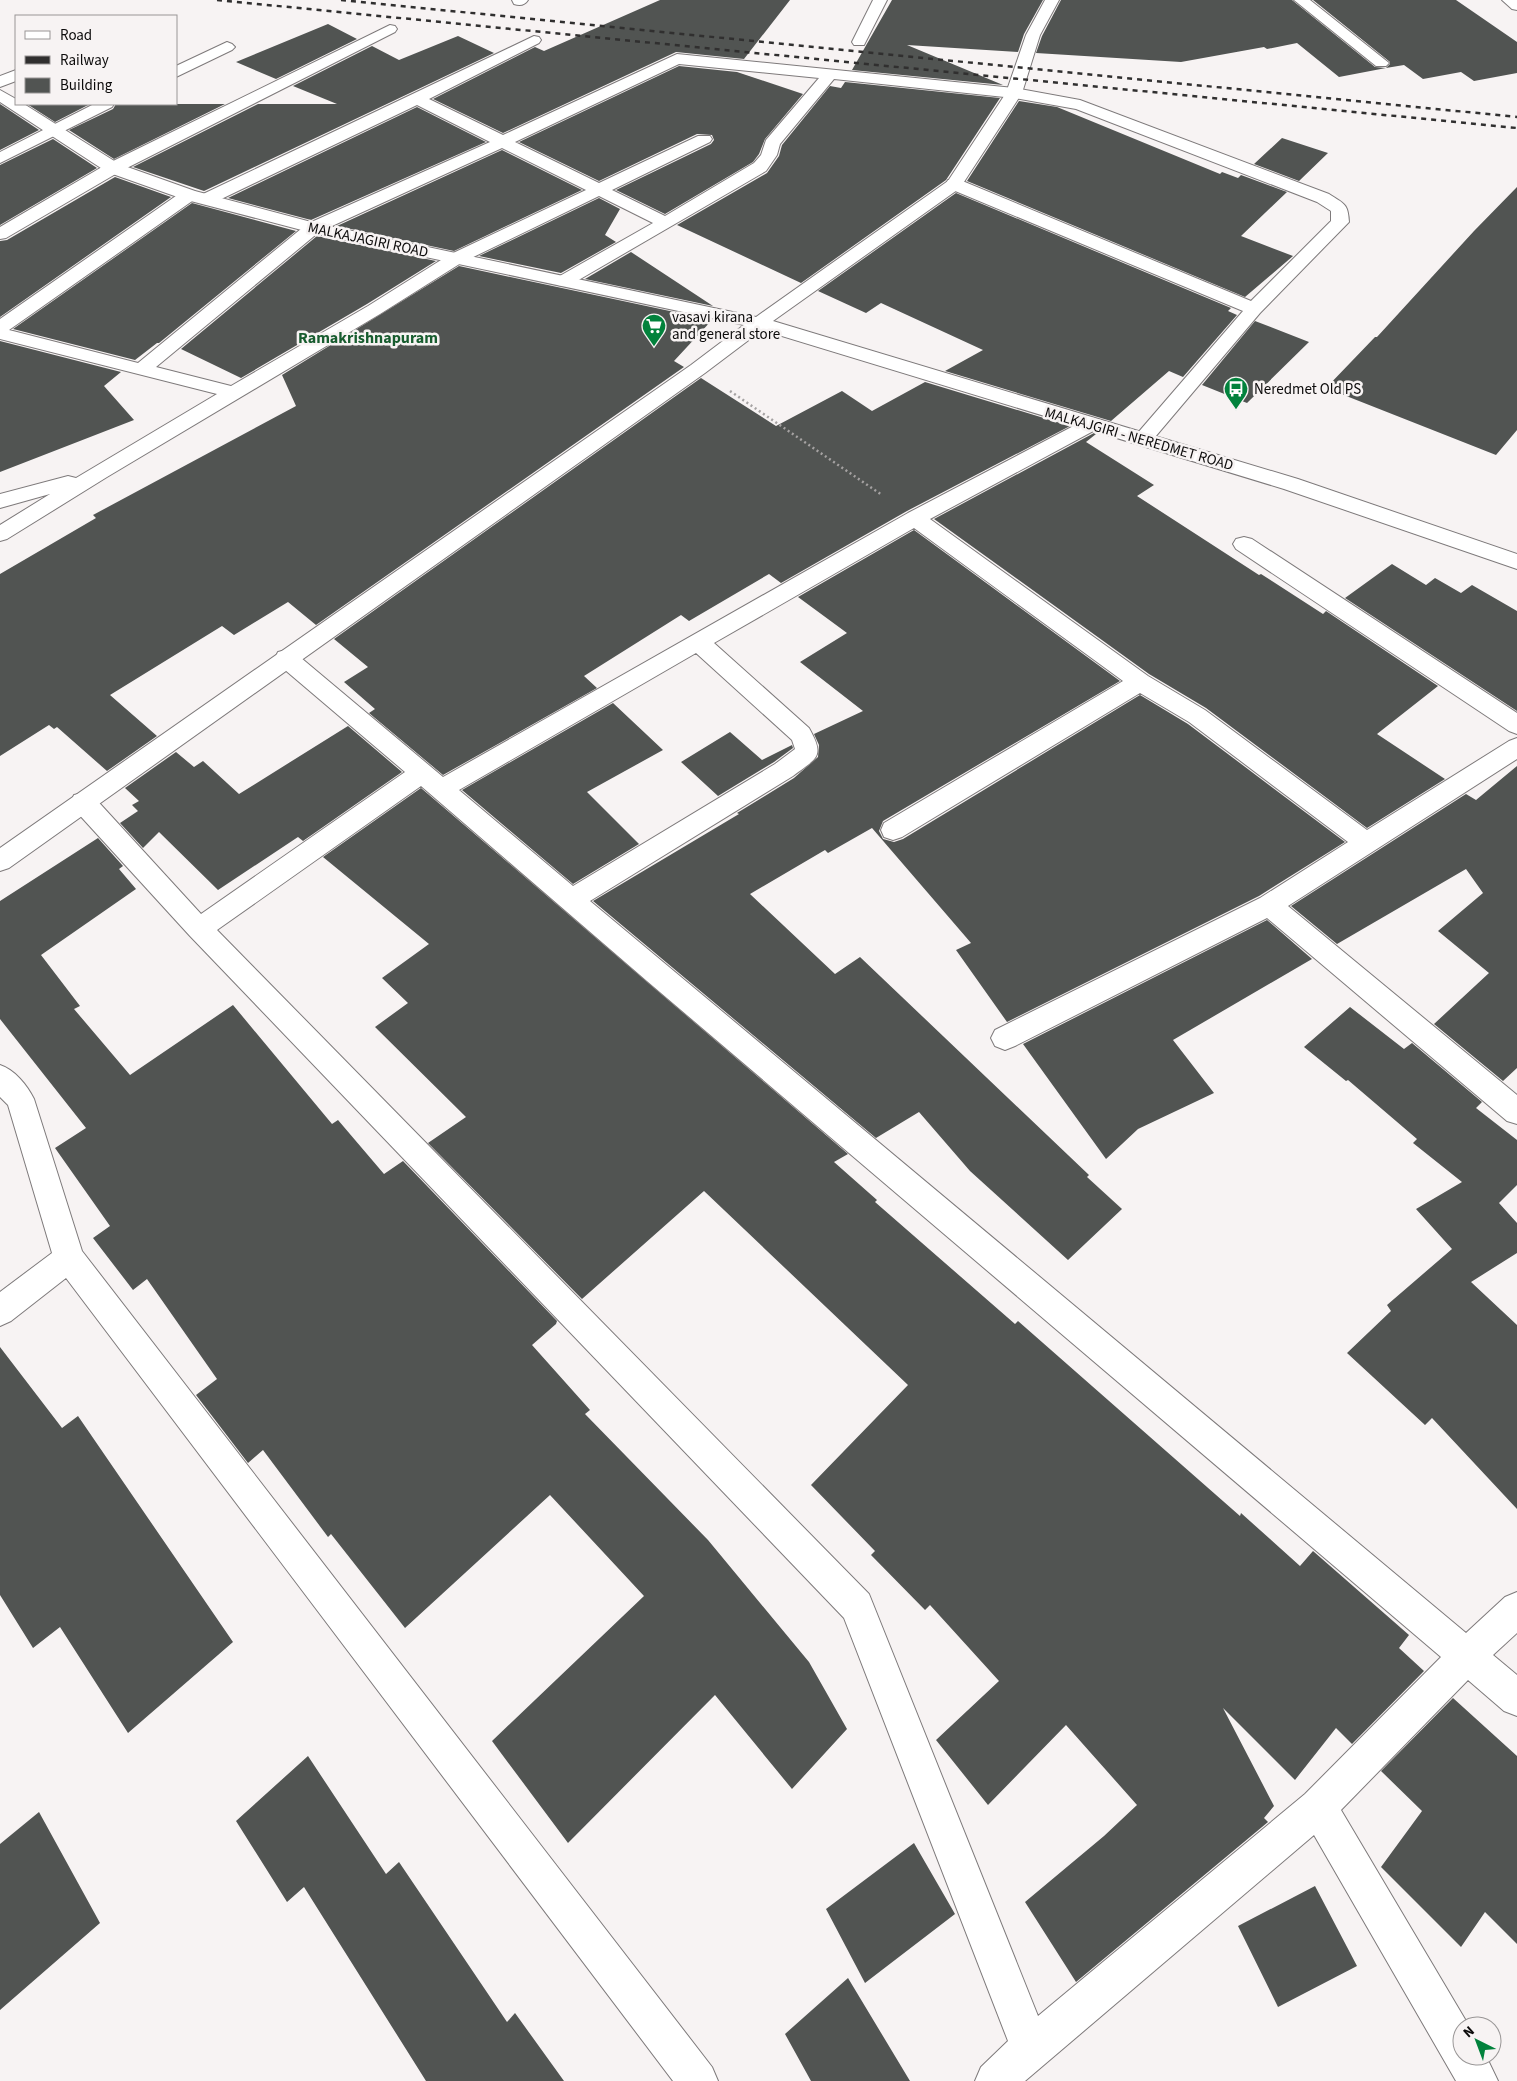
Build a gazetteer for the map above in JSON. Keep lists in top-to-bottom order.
{
  "streets": {
    "street": ["MALKAJAGIRI ROAD", "MALKAJGIRI - NEREDMET ROAD"]
  },
  "crossings": [
    ["MALKAJAGIRI ROAD", "MALKAJGIRI - NEREDMET ROAD"]
  ],
  "districts": ["Ramakrishnapuram"],
  "places": {
    "supermarket": ["vasavi kirana and general store"],
    "bus stop": ["Neredmet Old PS"]
  },
  "legend": ["Road", "Railway", "Building"],
  "north": "top left"
}
